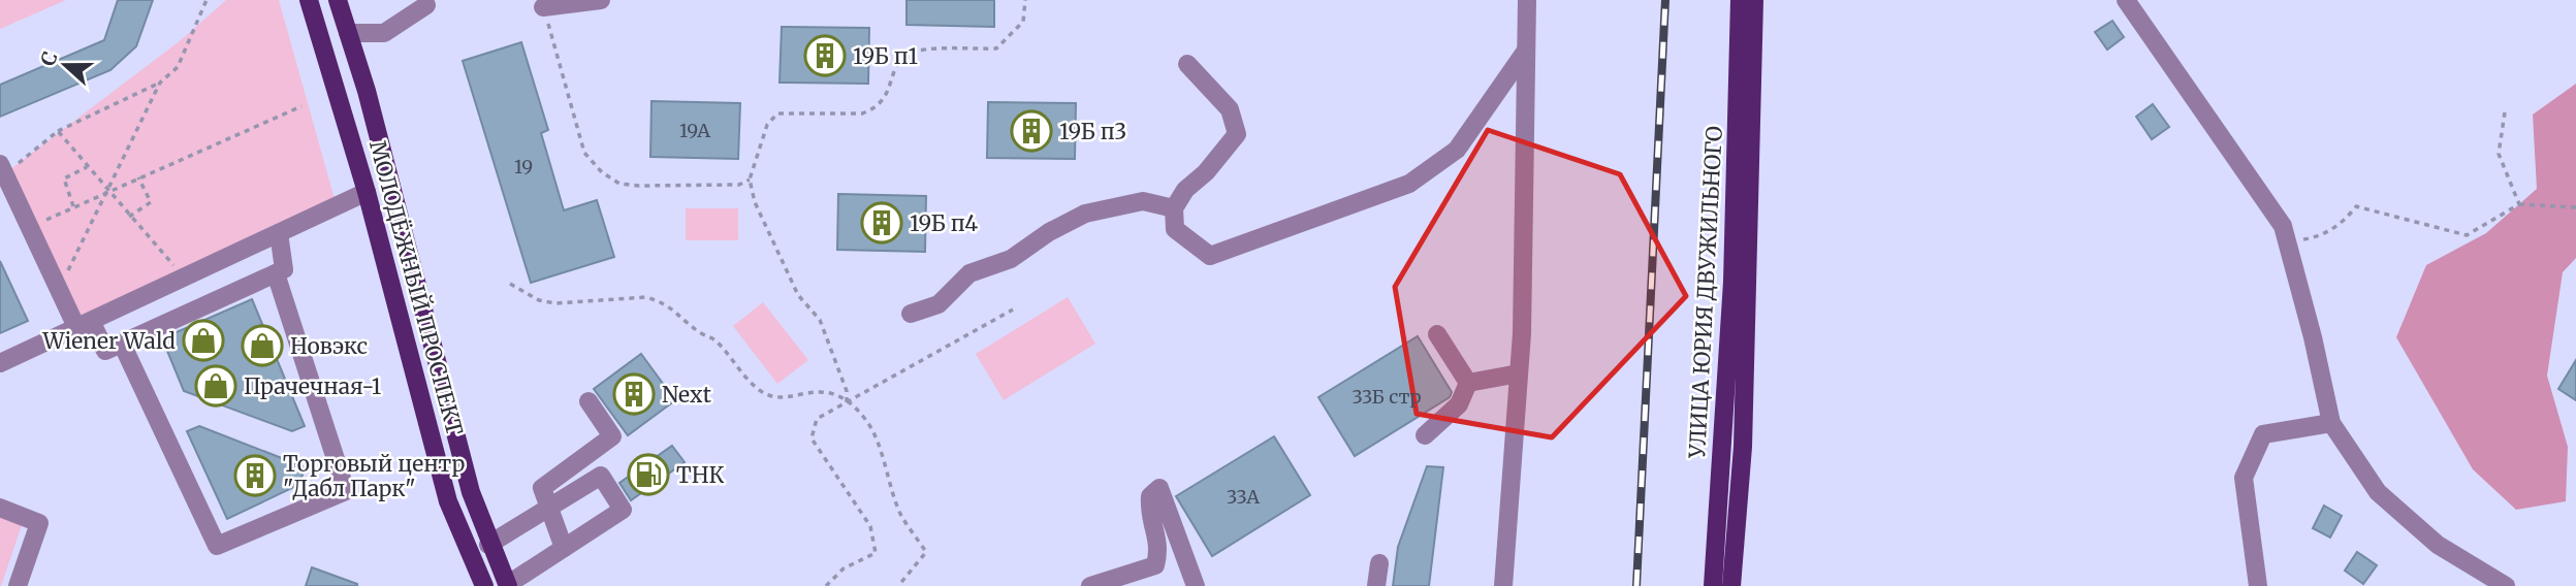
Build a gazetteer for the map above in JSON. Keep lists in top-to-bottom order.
{
  "streets": {
    "main road": ["МОЛОДЁЖНЫЙ ПРОСПЕКТ", "УЛИЦА ЮРИЯ ДВУЖИЛЬНОГО"]
  },
  "places": {
    "building": [
      "19Б п1",
      "19Б п3",
      "19Б п4",
      "Next",
      "Торговый центр \"Дабл Парк\""
    ],
    "shop": ["Wiener Wald", "Новэкс", "Прачечная-1"],
    "fuel station": ["ТНК"]
  },
  "house_numbers": [
    "19А",
    "19",
    "33Б стр",
    "33А"
  ],
  "north": "left"
}
